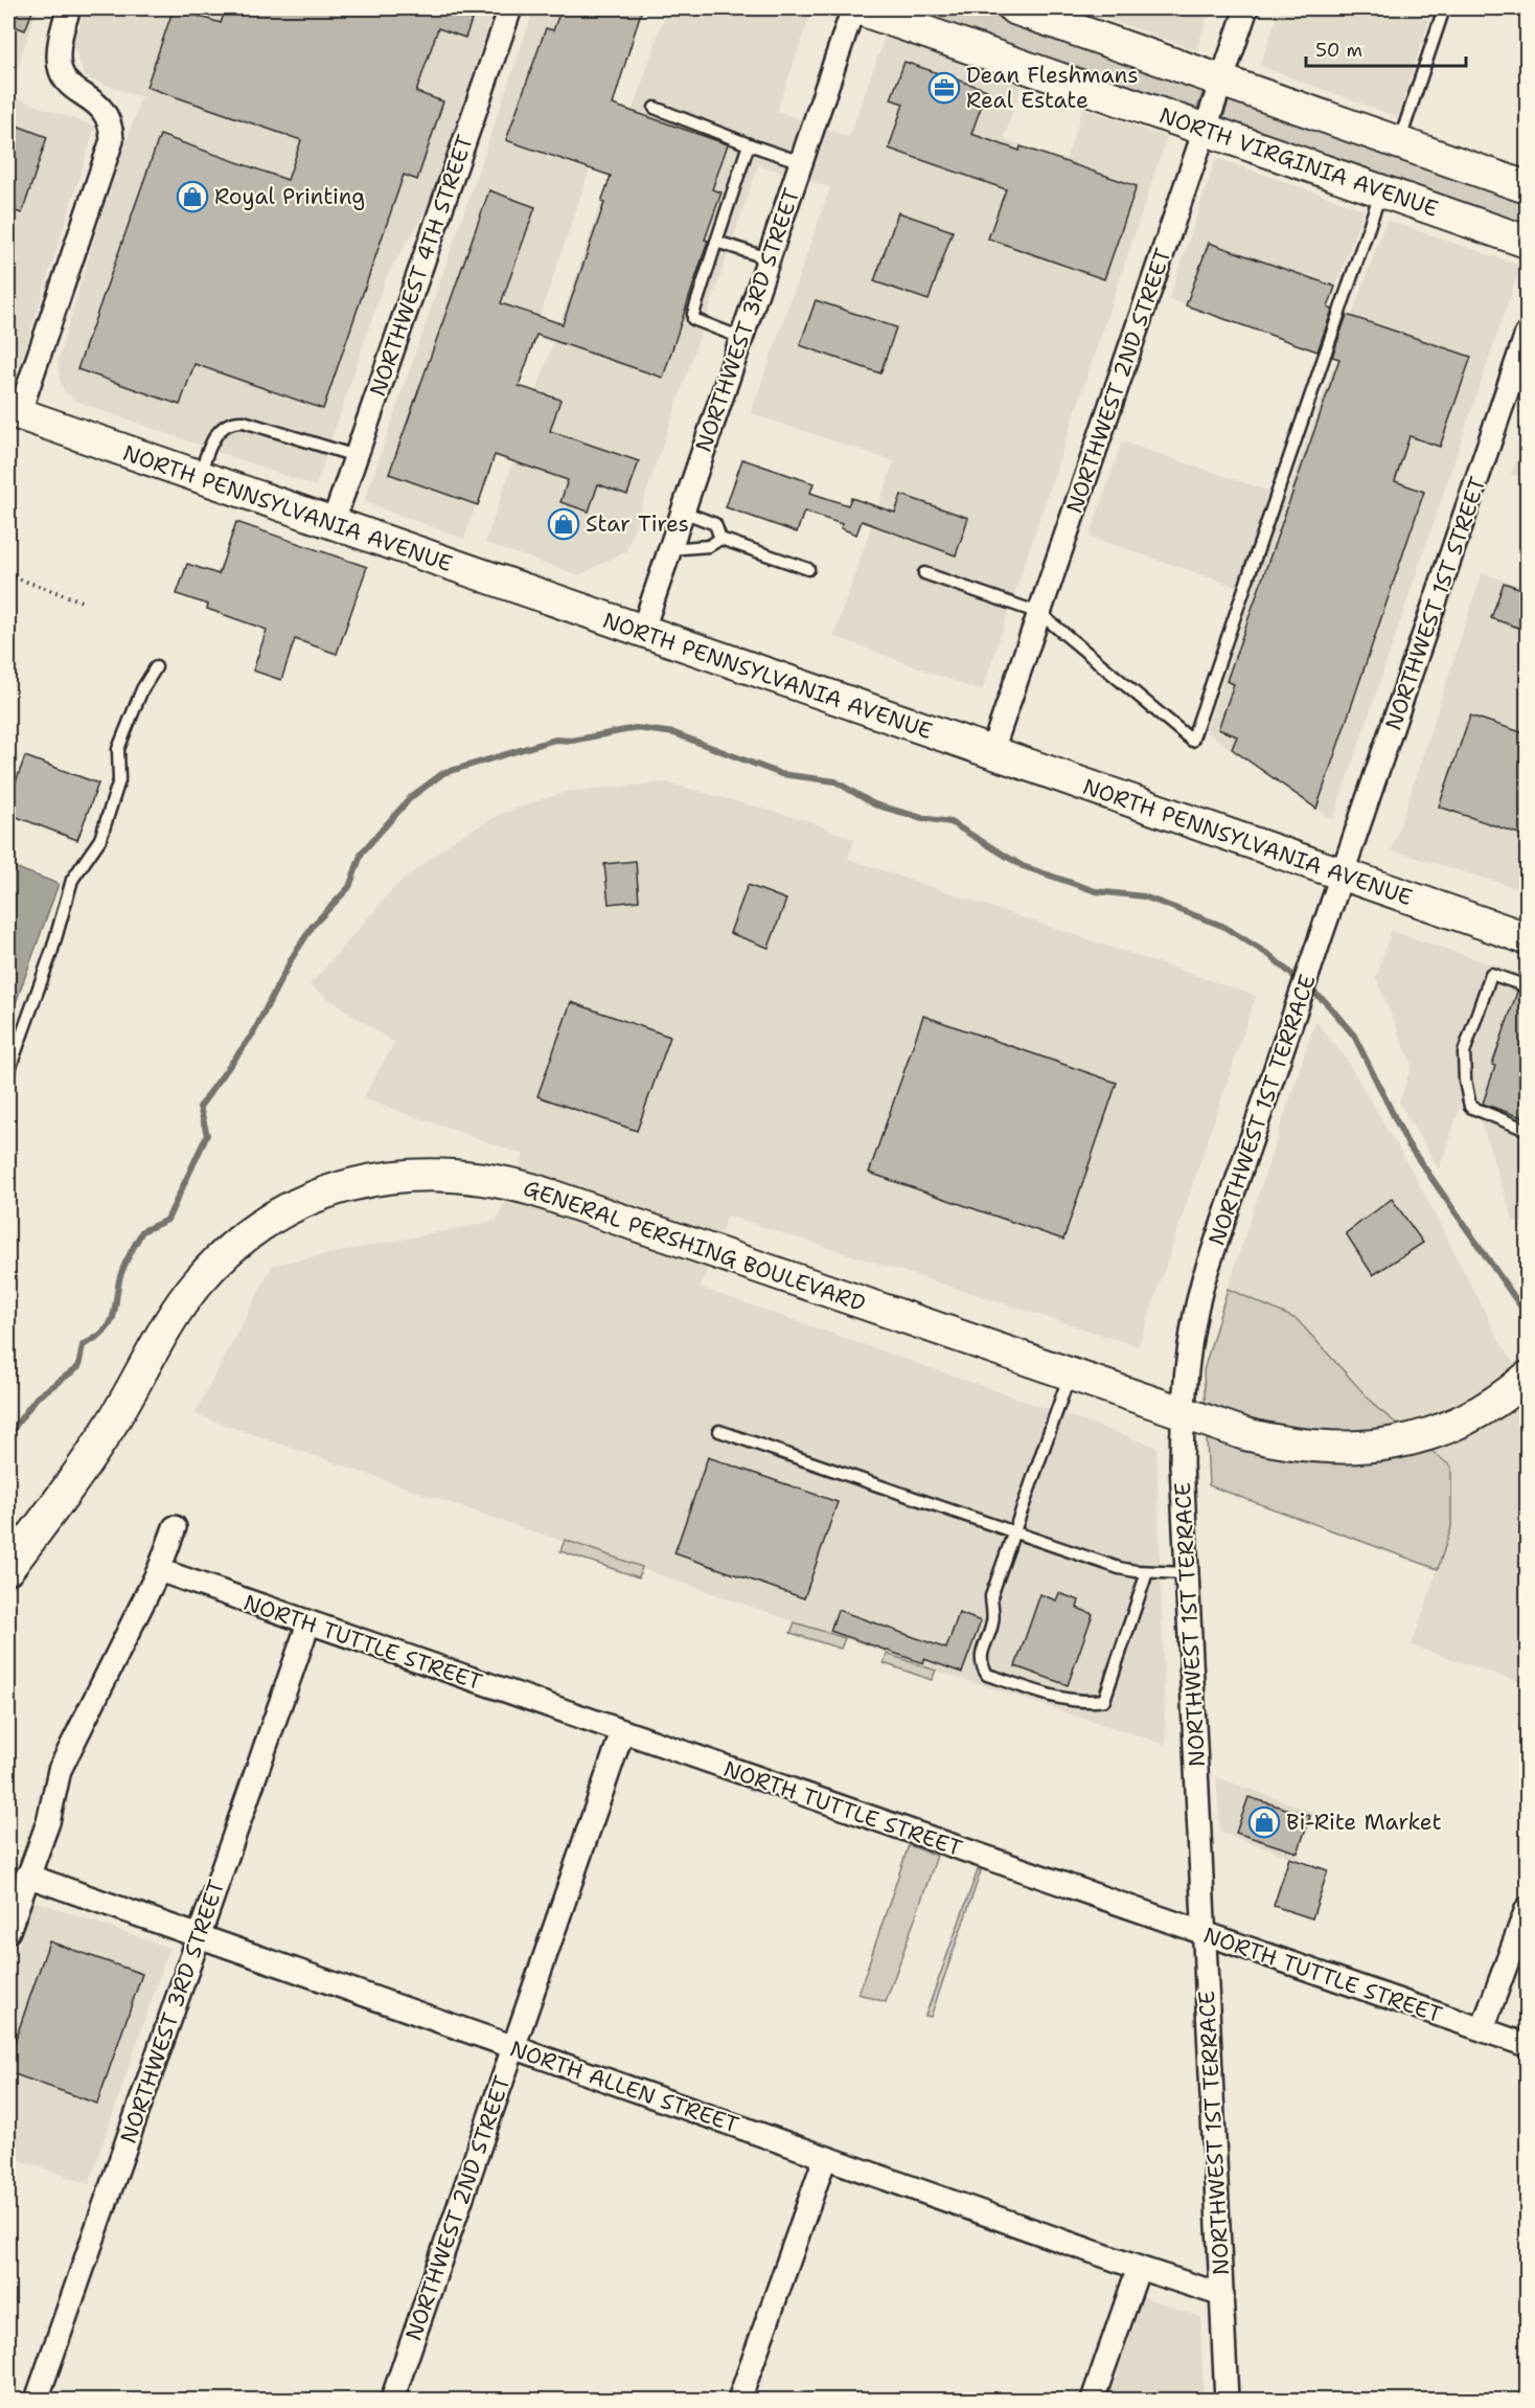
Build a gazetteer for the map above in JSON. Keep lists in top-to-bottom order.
{
  "streets": {
    "main road": ["NORTH VIRGINIA AVENUE", "NORTH PENNSYLVANIA AVENUE", "GENERAL PERSHING BOULEVARD"],
    "street": [
      "NORTHWEST 4TH STREET",
      "NORTHWEST 3RD STREET",
      "NORTHWEST 2ND STREET",
      "NORTHWEST 1ST STREET",
      "NORTHWEST 1ST TERRACE",
      "NORTH TUTTLE STREET",
      "NORTH ALLEN STREET"
    ]
  },
  "crossings": [
    ["NORTH VIRGINIA AVENUE", "NORTHWEST 3RD STREET"],
    ["NORTH VIRGINIA AVENUE", "NORTHWEST 2ND STREET"],
    ["NORTHWEST 4TH STREET", "NORTH PENNSYLVANIA AVENUE"],
    ["NORTHWEST 3RD STREET", "NORTH PENNSYLVANIA AVENUE"],
    ["NORTHWEST 3RD STREET", "NORTH TUTTLE STREET"],
    ["NORTHWEST 3RD STREET", "NORTH ALLEN STREET"],
    ["NORTHWEST 2ND STREET", "NORTH PENNSYLVANIA AVENUE"],
    ["NORTHWEST 2ND STREET", "NORTH TUTTLE STREET"],
    ["NORTHWEST 2ND STREET", "NORTH ALLEN STREET"],
    ["NORTH PENNSYLVANIA AVENUE", "NORTHWEST 1ST STREET"],
    ["NORTH PENNSYLVANIA AVENUE", "NORTHWEST 1ST TERRACE"],
    ["NORTHWEST 1ST STREET", "NORTHWEST 1ST TERRACE"],
    ["NORTHWEST 1ST TERRACE", "GENERAL PERSHING BOULEVARD"],
    ["NORTHWEST 1ST TERRACE", "NORTH TUTTLE STREET"],
    ["NORTHWEST 1ST TERRACE", "NORTH ALLEN STREET"]
  ],
  "places": {
    "office": ["Dean Fleshmans Real Estate"],
    "shop": ["Royal Printing", "Star Tires", "Bi-Rite Market"]
  },
  "scale_bar": "50 m"
}
